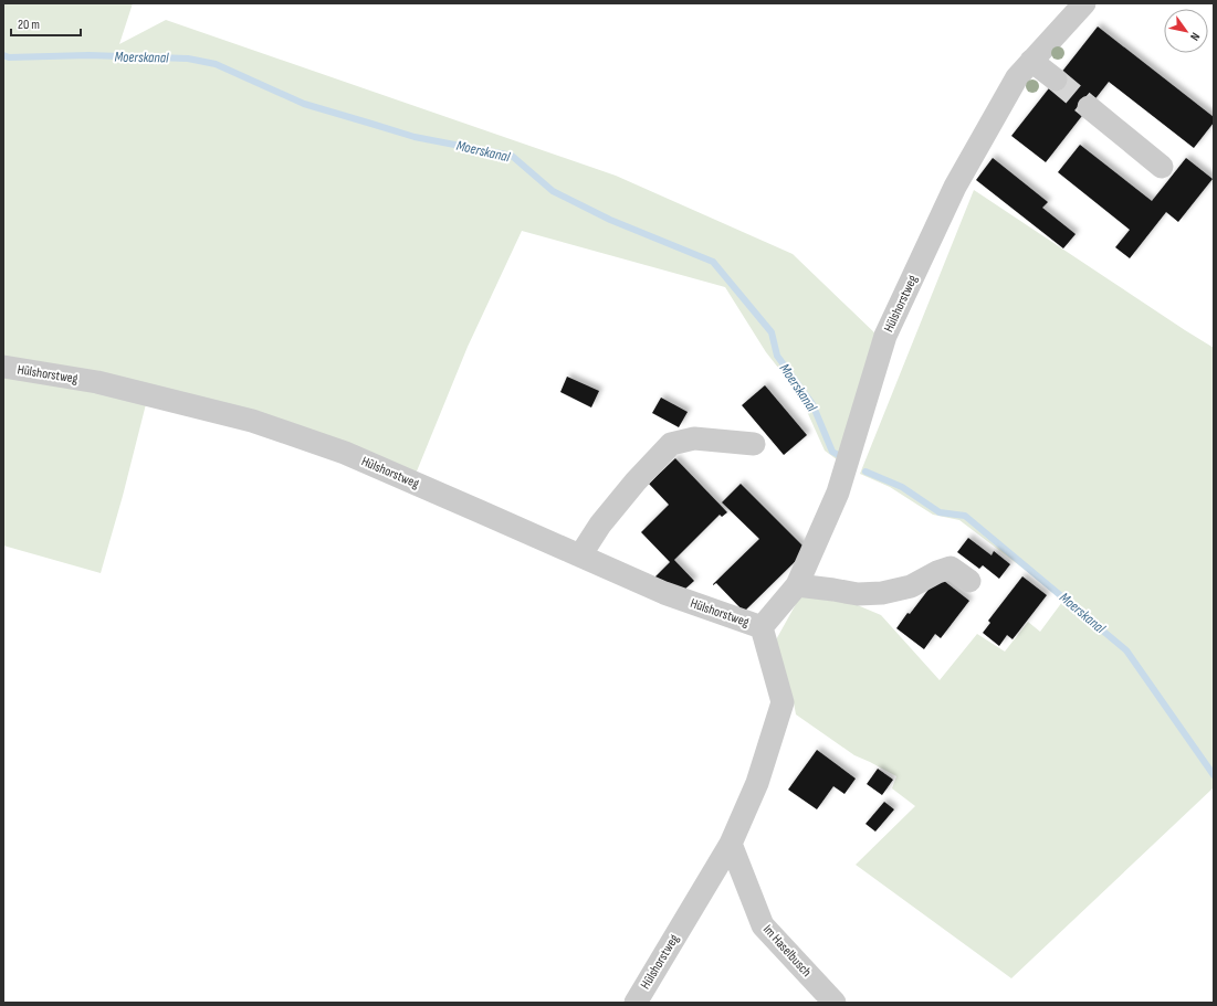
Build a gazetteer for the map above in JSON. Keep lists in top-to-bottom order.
{
  "streets": {
    "street": ["Hülshorstweg", "Im Haselbusch"]
  },
  "crossings": [
    ["Hülshorstweg", "Im Haselbusch"]
  ],
  "water": ["Moerskanal"],
  "scale_bar": "20 m",
  "north": "bottom right"
}
